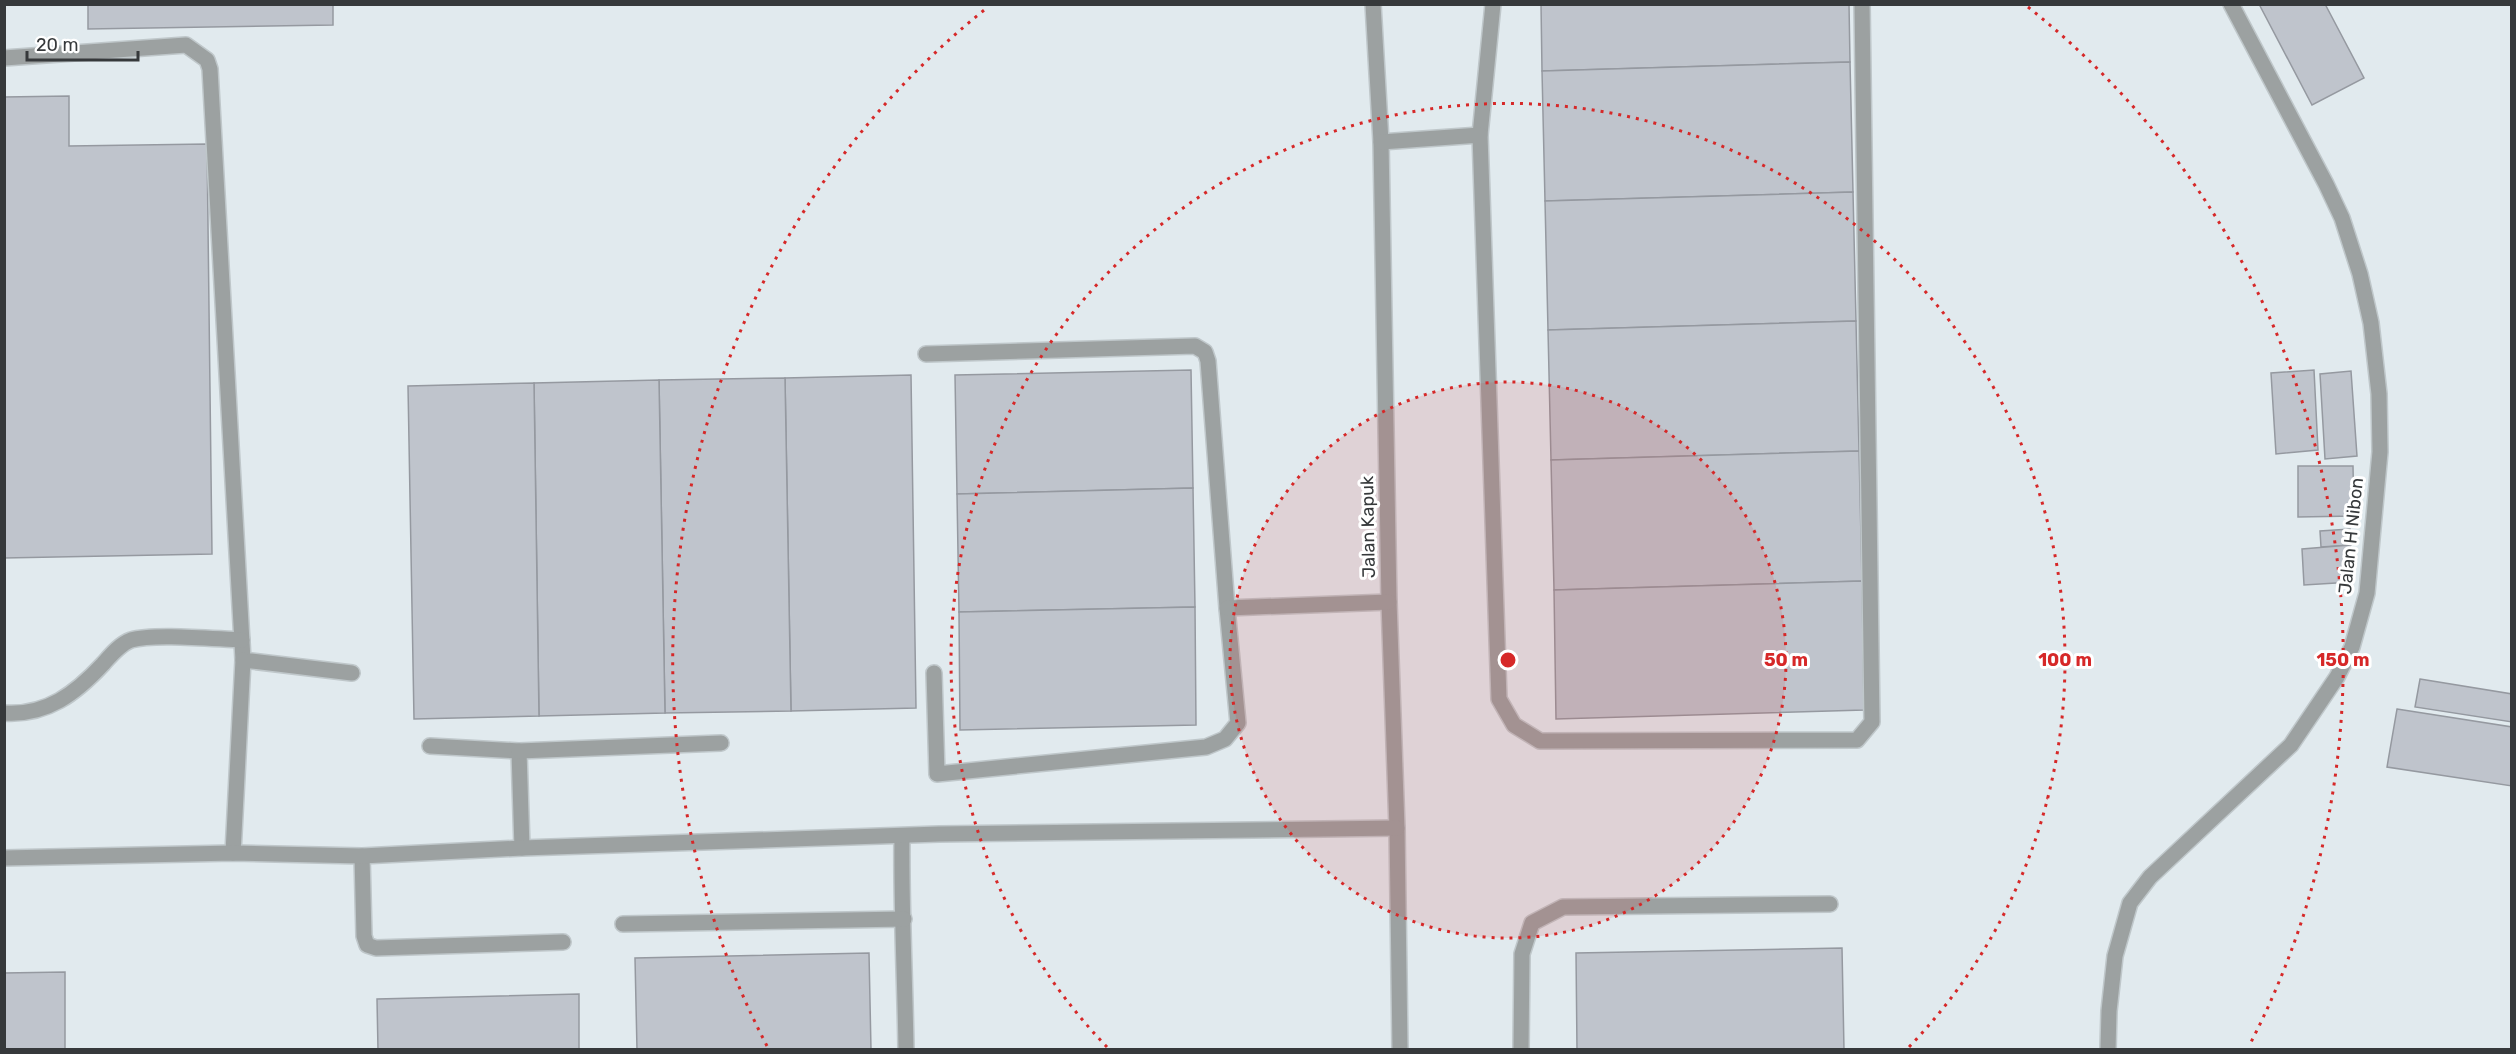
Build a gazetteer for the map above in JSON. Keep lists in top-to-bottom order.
{
  "streets": {
    "street": ["Jalan Kapuk", "Jalan H Nibon"]
  },
  "scale_bar": "20 m",
  "rings": ["50 m", "100 m", "150 m"]
}
